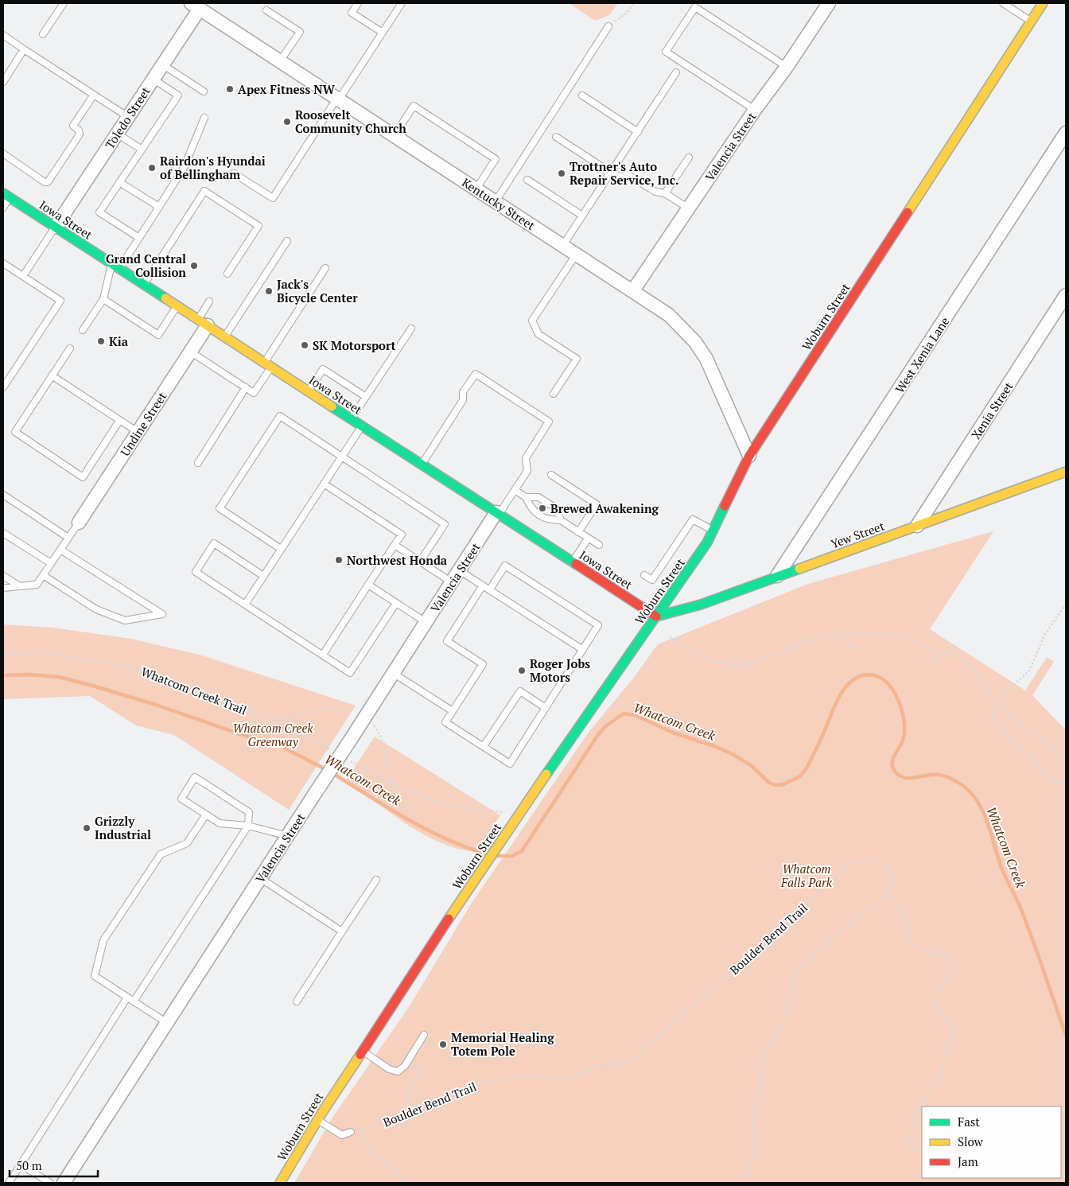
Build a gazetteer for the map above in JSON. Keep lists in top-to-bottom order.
{
  "streets": {
    "main road": ["Iowa Street", "Woburn Street", "Yew Street"],
    "street": [
      "Toledo Street",
      "Valencia Street",
      "Kentucky Street",
      "West Xenia Lane",
      "Xenia Street",
      "Undine Street"
    ],
    "path": ["Whatcom Creek Trail", "Boulder Bend Trail"]
  },
  "crossings": [
    ["Toledo Street", "Kentucky Street"],
    ["Toledo Street", "Iowa Street"],
    ["Valencia Street", "Kentucky Street"],
    ["Valencia Street", "Iowa Street"],
    ["Kentucky Street", "Woburn Street"],
    ["Iowa Street", "Woburn Street"],
    ["Iowa Street", "Undine Street"],
    ["Iowa Street", "Yew Street"],
    ["Woburn Street", "Yew Street"],
    ["West Xenia Lane", "Yew Street"],
    ["Xenia Street", "Yew Street"]
  ],
  "water": ["Whatcom Creek"],
  "parks": ["Whatcom Creek Greenway", "Whatcom Falls Park"],
  "places": [
    "Apex Fitness NW",
    "Roosevelt Community Church",
    "Rairdon's Hyundai of Bellingham",
    "Trottner's Auto Repair Service, Inc.",
    "Grand Central Collision",
    "Jack's Bicycle Center",
    "Kia",
    "SK Motorsport",
    "Brewed Awakening",
    "Northwest Honda",
    "Roger Jobs Motors",
    "Grizzly Industrial",
    "Memorial Healing Totem Pole"
  ],
  "legend": ["Fast", "Slow", "Jam"],
  "scale_bar": "50 m"
}
